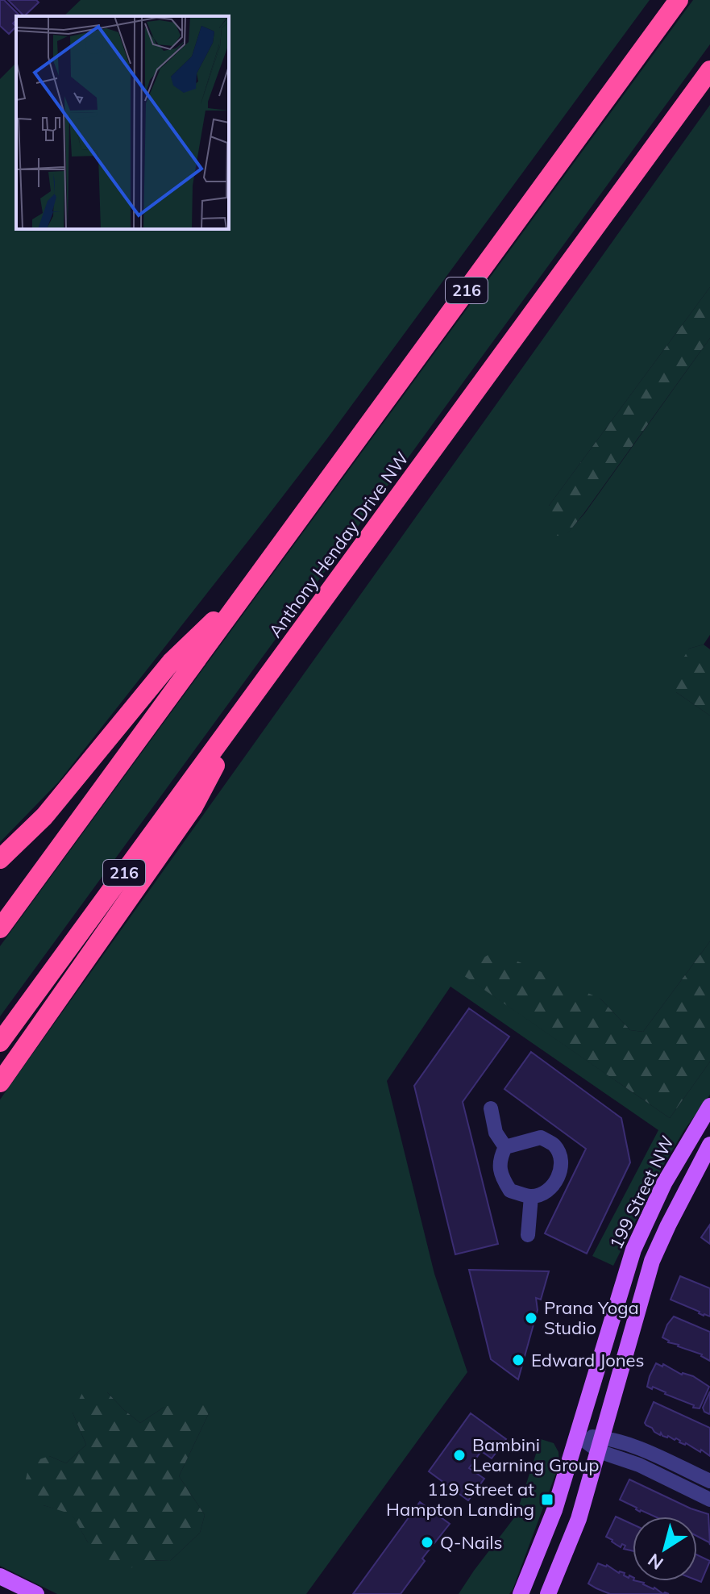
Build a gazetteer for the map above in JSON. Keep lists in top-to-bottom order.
{
  "streets": {
    "highway": ["216", "Anthony Henday Drive NW"],
    "main road": ["199 Street NW"]
  },
  "places": {
    "other": [
      "Prana Yoga Studio",
      "Edward Jones",
      "Bambini Learning Group",
      "Q-Nails"
    ],
    "transit": ["119 Street at Hampton Landing"]
  },
  "north": "bottom left"
}
